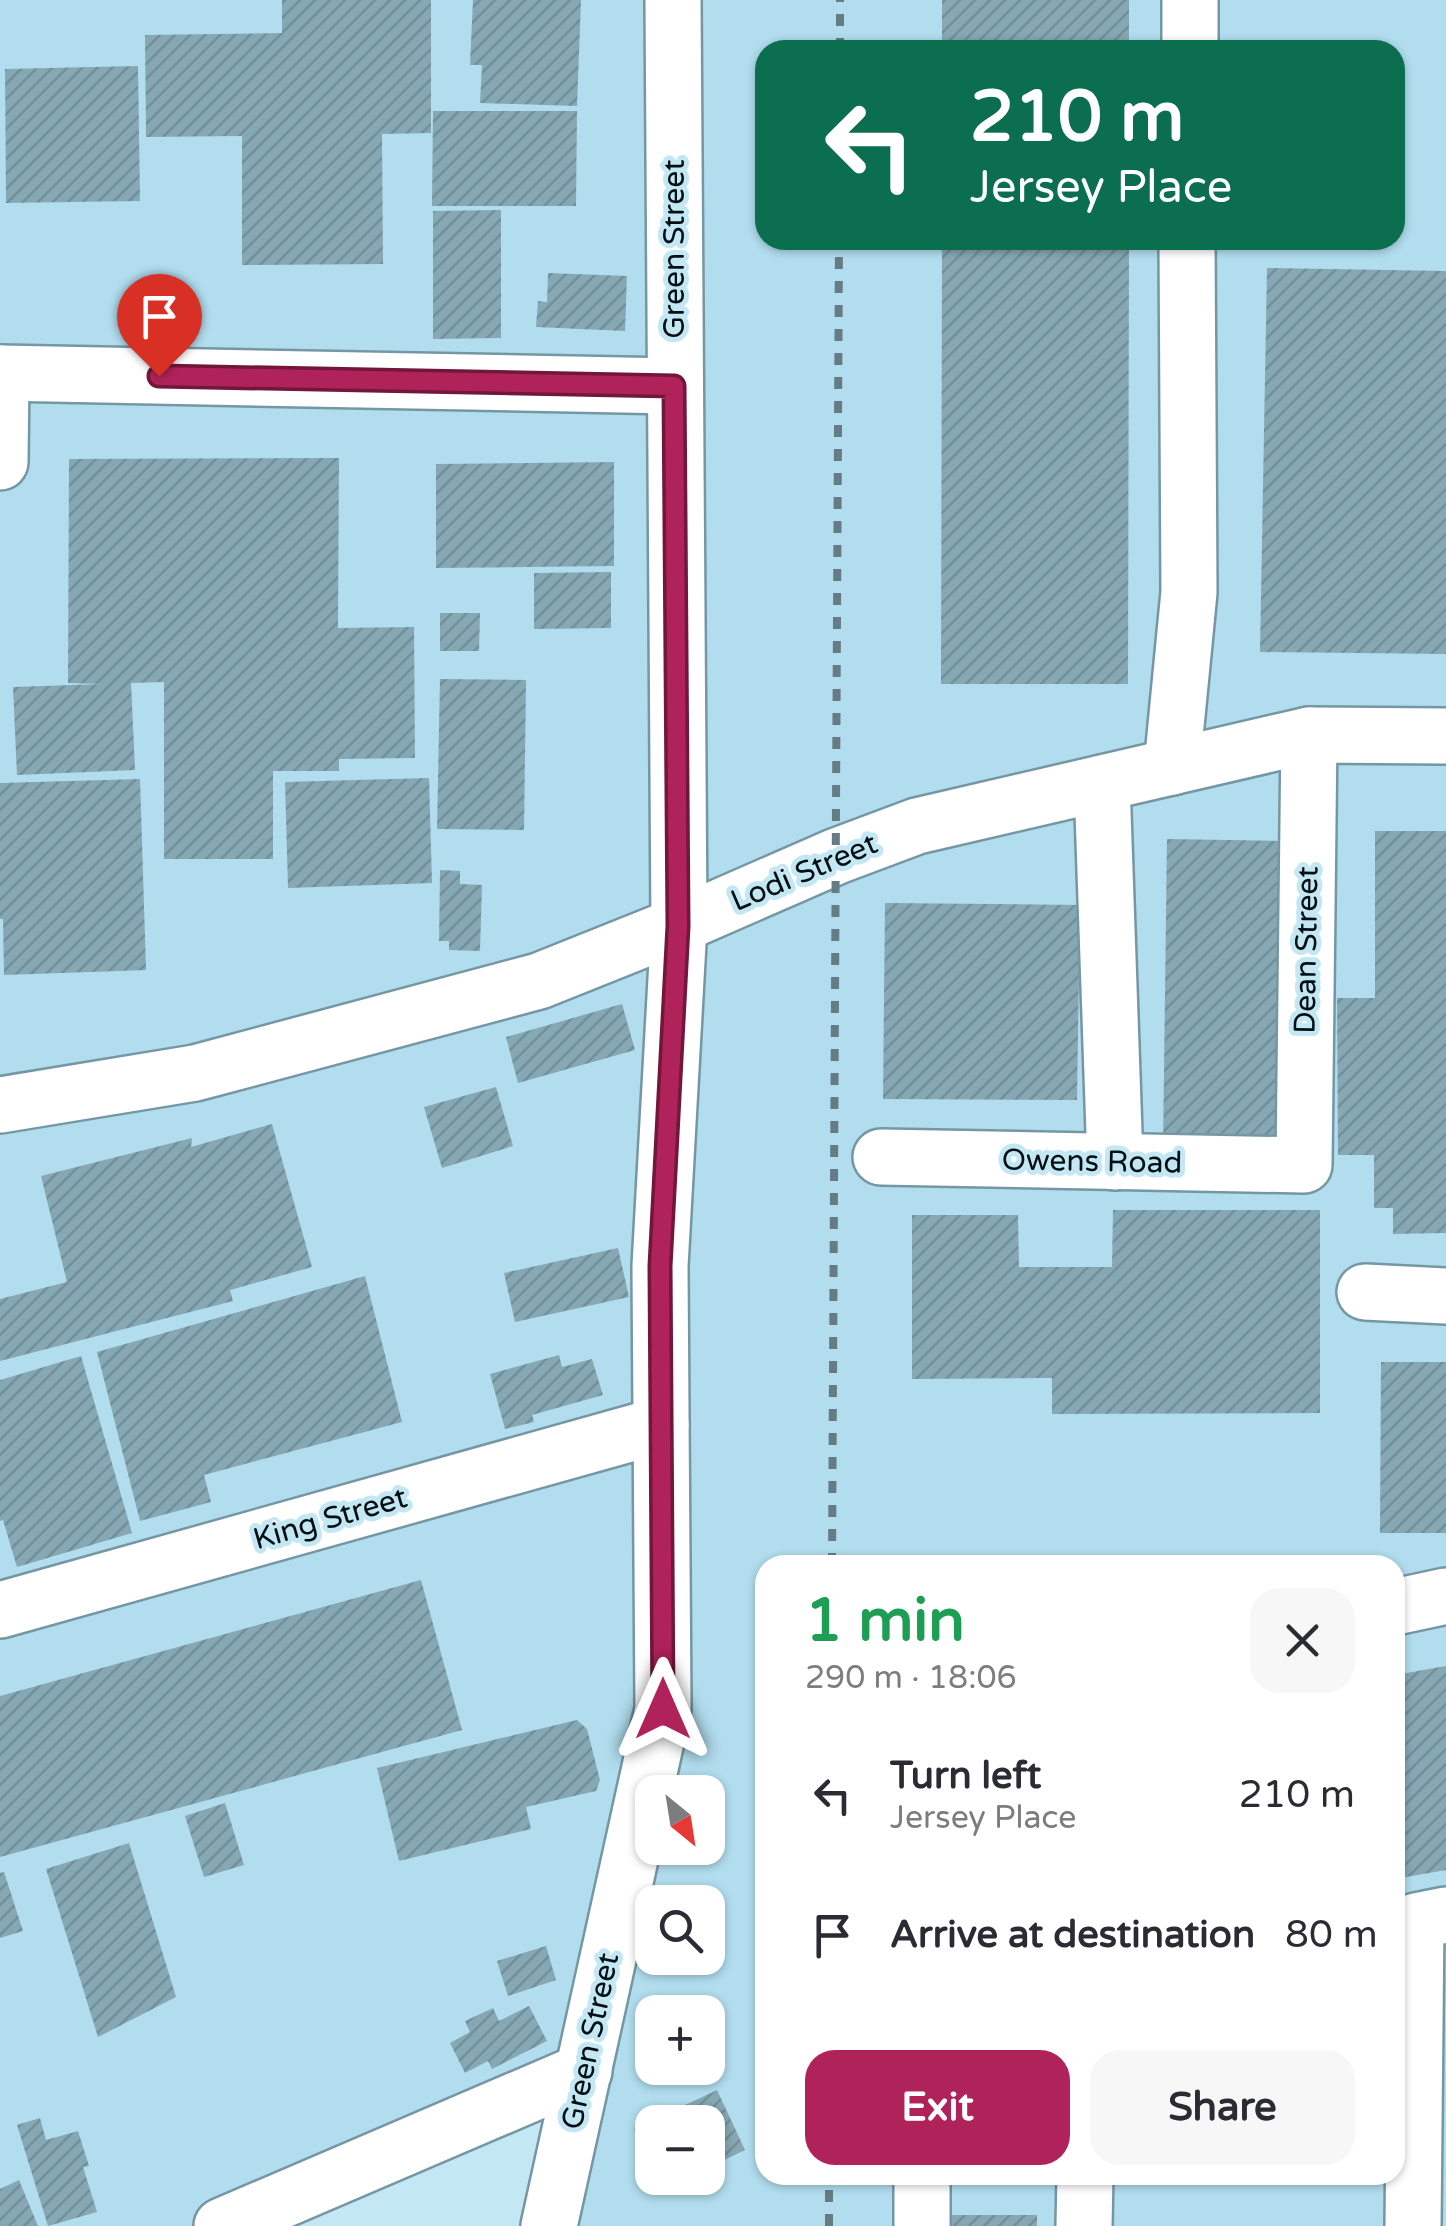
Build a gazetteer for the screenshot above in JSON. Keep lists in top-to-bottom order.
{
  "streets": {
    "street": [
      "Green Street",
      "Lodi Street",
      "Dean Street",
      "Owens Road",
      "King Street"
    ]
  },
  "crossings": [
    ["Green Street", "Lodi Street"],
    ["Green Street", "King Street"],
    ["Lodi Street", "Dean Street"],
    ["Dean Street", "Owens Road"]
  ],
  "north": "bottom right",
  "page": {
    "turn": ["210 m", "Jersey Place"],
    "heading": ["1 min", "290 m · 18:06"],
    "list": [
      {
        "name": "Turn left",
        "note": "Jersey Place",
        "value": "210 m"
      },
      {
        "name": "Arrive at destination",
        "value": "80 m"
      }
    ],
    "map_buttons": ["+", "−"],
    "buttons": ["Exit", "Share"]
  }
}
